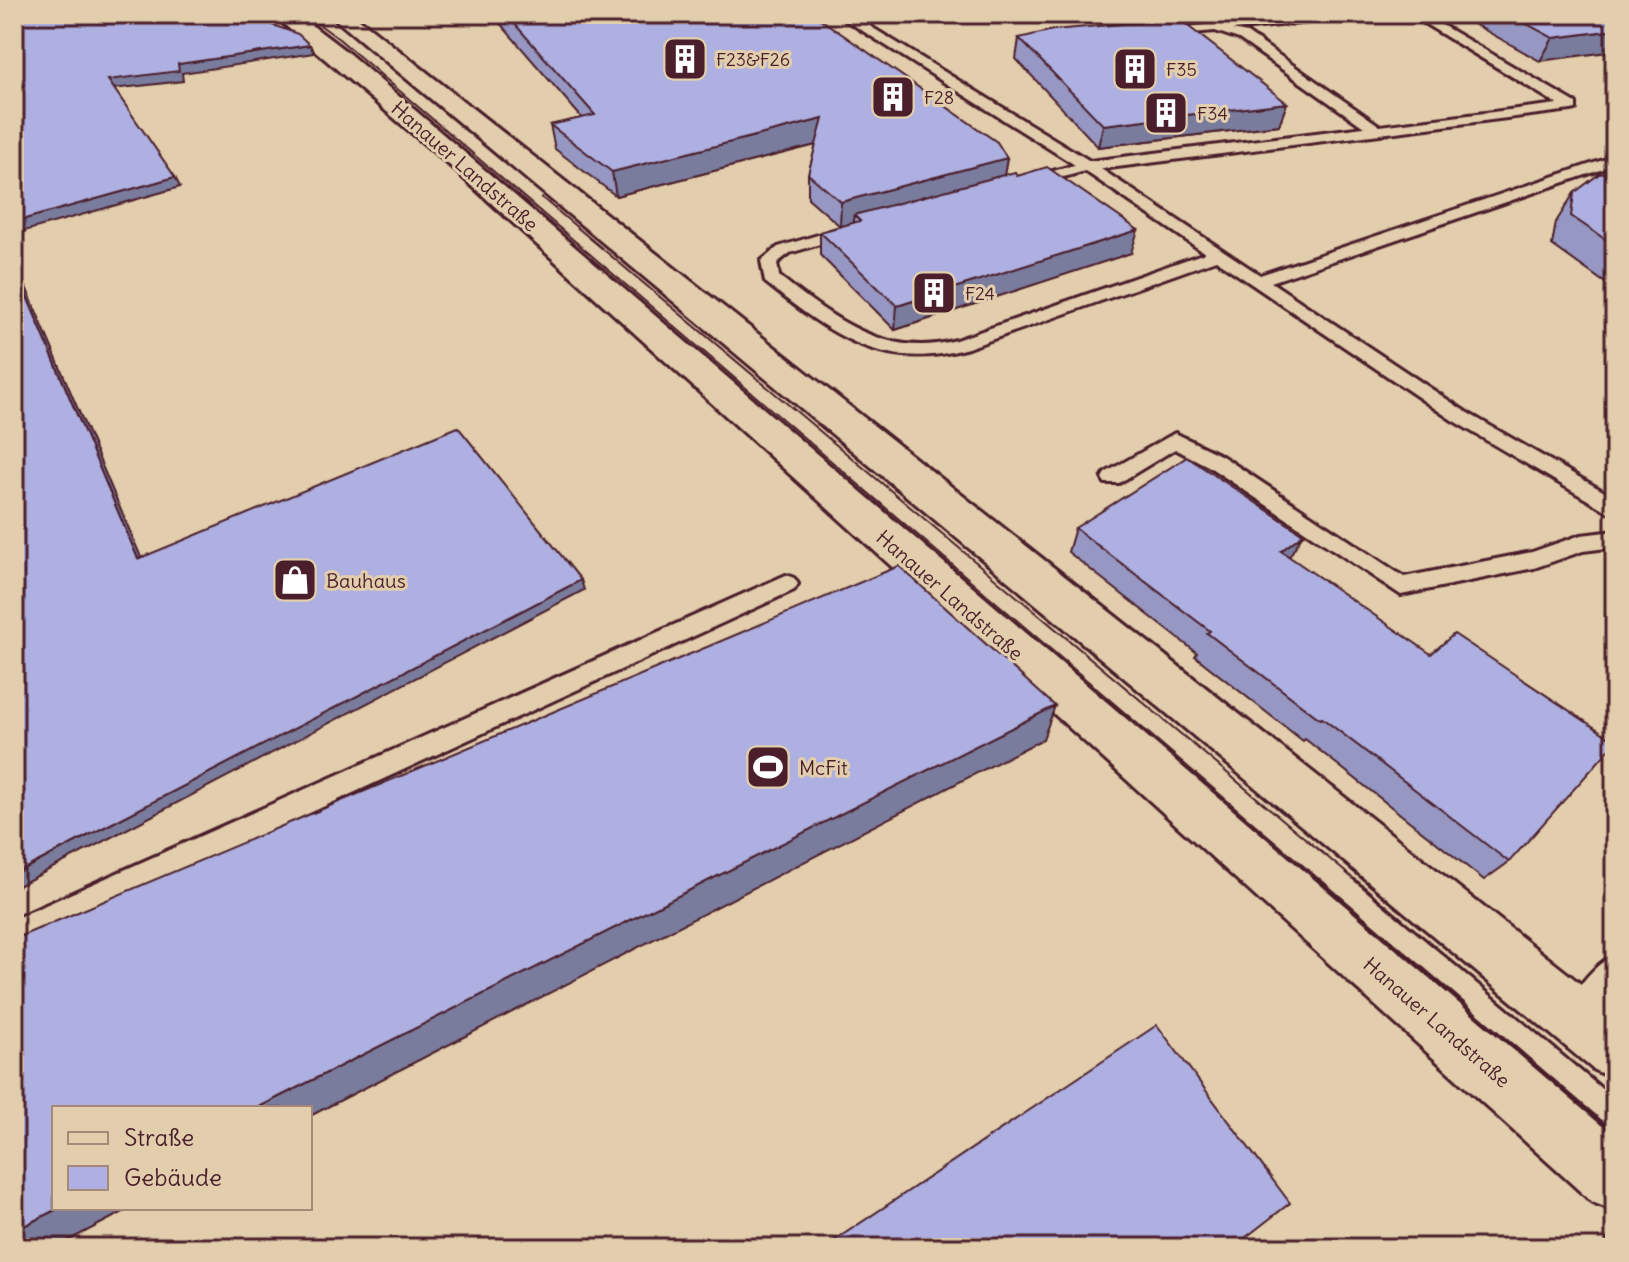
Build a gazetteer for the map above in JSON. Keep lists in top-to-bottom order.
{
  "streets": {
    "main road": ["Hanauer Landstraße"]
  },
  "places": {
    "building": [
      "F23&F26",
      "F35",
      "F28",
      "F34",
      "F24"
    ],
    "shop": ["Bauhaus"],
    "sports": ["McFit"]
  },
  "legend": ["Straße", "Gebäude"]
}
